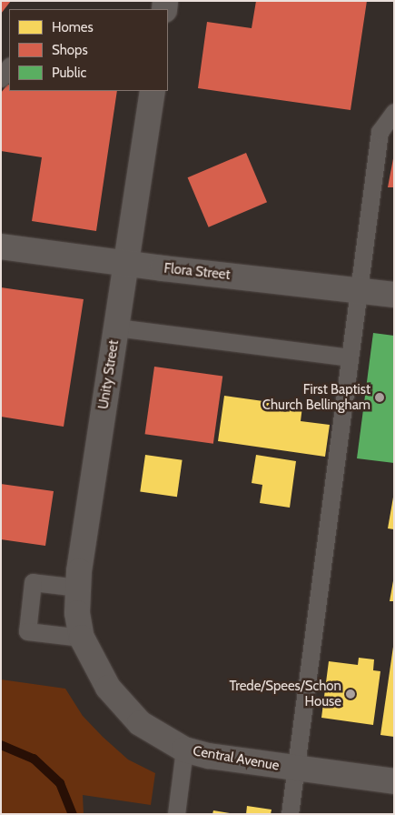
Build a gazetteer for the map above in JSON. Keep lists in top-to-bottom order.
{
  "streets": {
    "street": ["Flora Street", "Unity Street", "Central Avenue"]
  },
  "crossings": [
    ["Flora Street", "Unity Street"],
    ["Unity Street", "Central Avenue"]
  ],
  "places": ["First Baptist Church Bellingham", "Trede/Spees/Schon House"],
  "legend": ["Homes", "Shops", "Public"]
}
